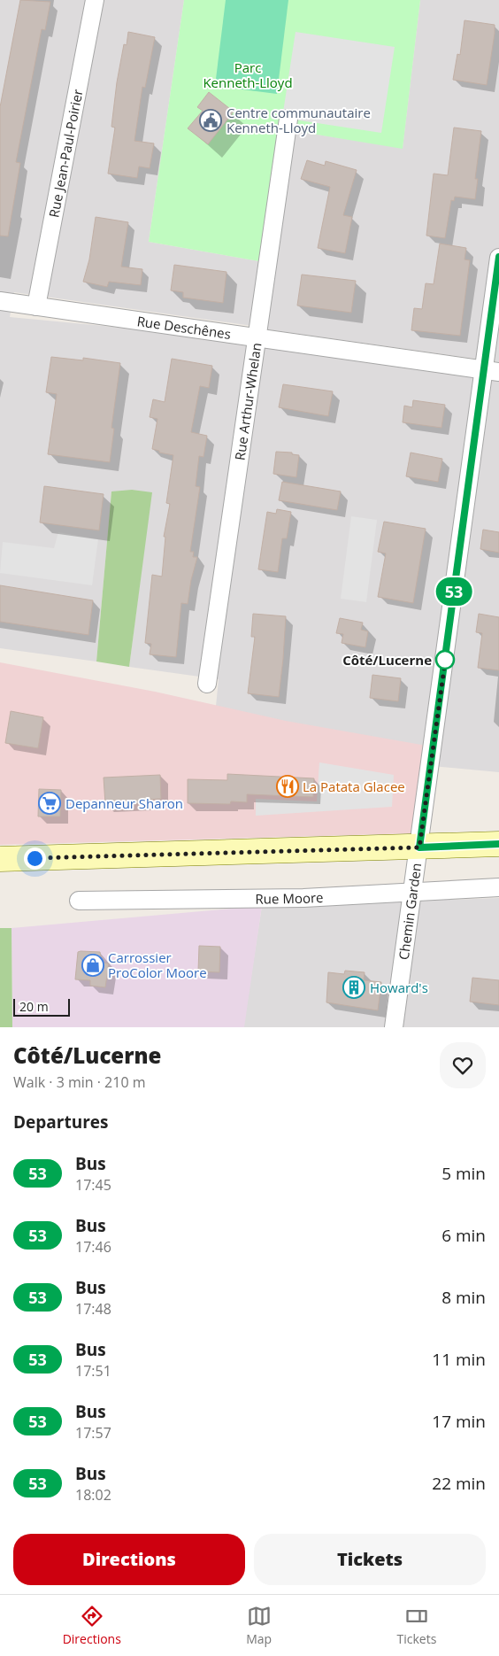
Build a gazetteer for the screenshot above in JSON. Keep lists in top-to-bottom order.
{
  "streets": {
    "street": [
      "Rue Jean-Paul-Poirier",
      "Rue Deschênes",
      "Rue Arthur-Whelan",
      "Rue Moore",
      "Chemin Garden"
    ]
  },
  "crossings": [
    ["Rue Jean-Paul-Poirier", "Rue Deschênes"],
    ["Rue Deschênes", "Rue Arthur-Whelan"],
    ["Rue Deschênes", "Chemin Garden"],
    ["Rue Moore", "Chemin Garden"]
  ],
  "parks": ["Parc Kenneth-Lloyd"],
  "places": {
    "public building": ["Centre communautaire Kenneth-Lloyd"],
    "other": ["Côté/Lucerne"],
    "restaurant": ["La Patata Glacee"],
    "supermarket": ["Depanneur Sharon"],
    "shop": ["Carrossier ProColor Moore"],
    "building": ["Howard's"]
  },
  "lines": ["bus line 53"],
  "scale_bar": "20 m",
  "page": {
    "on_map": "53",
    "scale": "20 m",
    "heading": [
      ["Côté/Lucerne", "Walk · 3 min · 210 m"],
      "Departures"
    ],
    "list": [
      {
        "mark": "53",
        "name": "Bus",
        "note": "17:45",
        "value": "5 min"
      },
      {
        "mark": "53",
        "name": "Bus",
        "note": "17:46",
        "value": "6 min"
      },
      {
        "mark": "53",
        "name": "Bus",
        "note": "17:48",
        "value": "8 min"
      },
      {
        "mark": "53",
        "name": "Bus",
        "note": "17:51",
        "value": "11 min"
      },
      {
        "mark": "53",
        "name": "Bus",
        "note": "17:57",
        "value": "17 min"
      },
      {
        "mark": "53",
        "name": "Bus",
        "note": "18:02",
        "value": "22 min"
      }
    ],
    "buttons": ["Directions", "Tickets"],
    "tabs": ["Directions", "Map", "Tickets"]
  }
}
